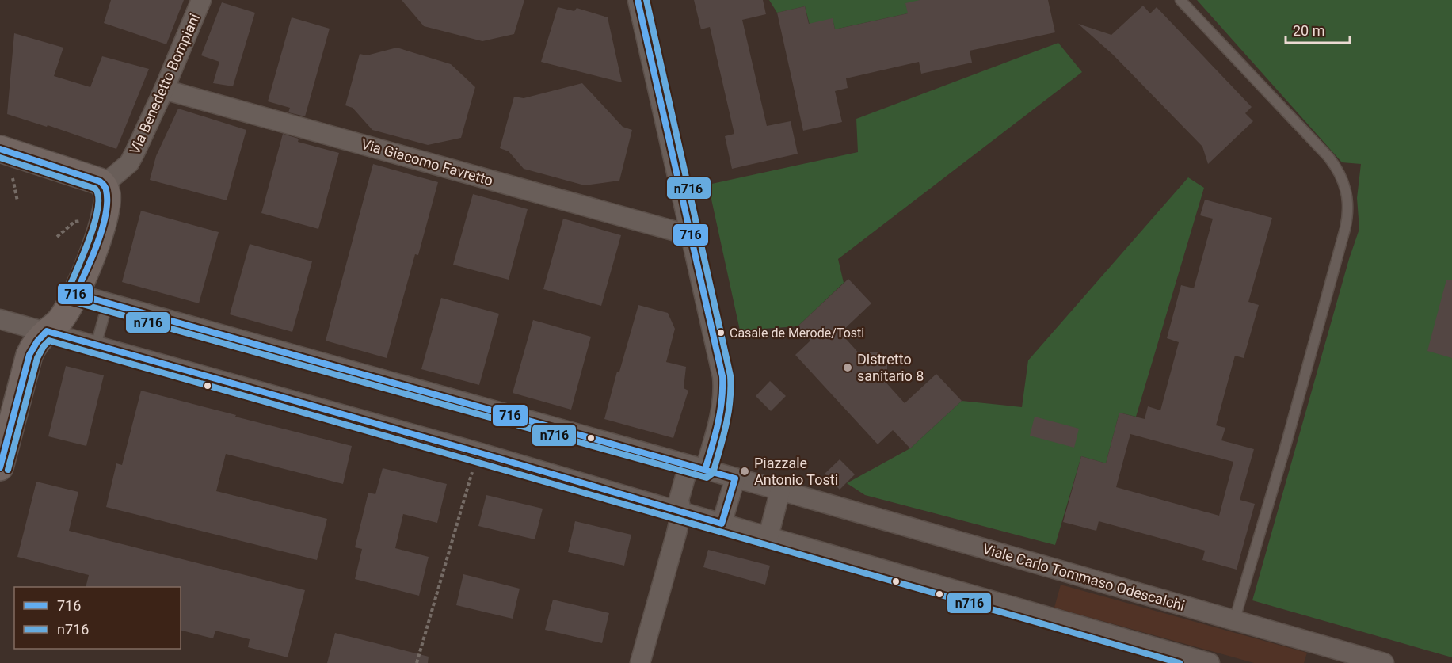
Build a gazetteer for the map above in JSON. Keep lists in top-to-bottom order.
{
  "streets": {
    "street": ["Via Benedetto Bompiani", "Via Giacomo Favretto", "Viale Carlo Tommaso Odescalchi"]
  },
  "crossings": [
    ["Via Benedetto Bompiani", "Via Giacomo Favretto"]
  ],
  "places": ["Casale de Merode/Tosti", "Distretto sanitario 8", "Piazzale Antonio Tosti"],
  "lines": ["transit line 716", "transit line n716"],
  "legend": ["716", "n716"],
  "scale_bar": "20 m"
}
